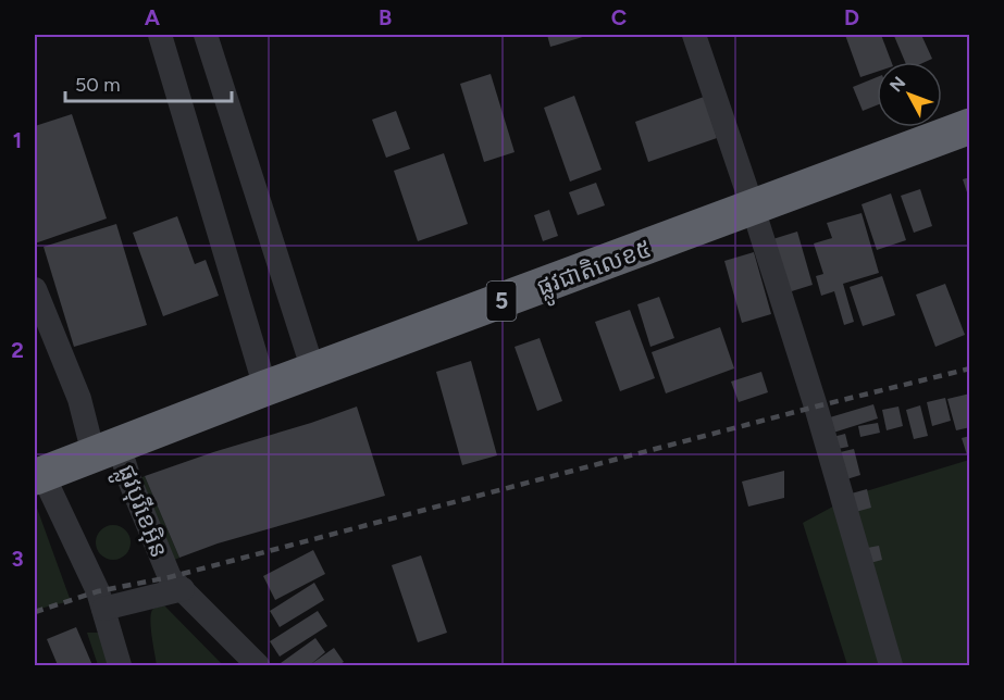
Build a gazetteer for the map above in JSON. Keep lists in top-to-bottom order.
{
  "streets": {
    "highway": ["ផ្លូវជាតិលេខ៥", "5"],
    "street": ["ផ្លូវបុរីខេអ៊ិន"]
  },
  "crossings": [
    ["ផ្លូវជាតិលេខ៥", "ផ្លូវបុរីខេអ៊ិន"]
  ],
  "scale_bar": "50 m",
  "north": "top left",
  "grid": {
    "columns": [
      "A",
      "B",
      "C",
      "D"
    ],
    "rows": ["1", "2", "3"]
  }
}
